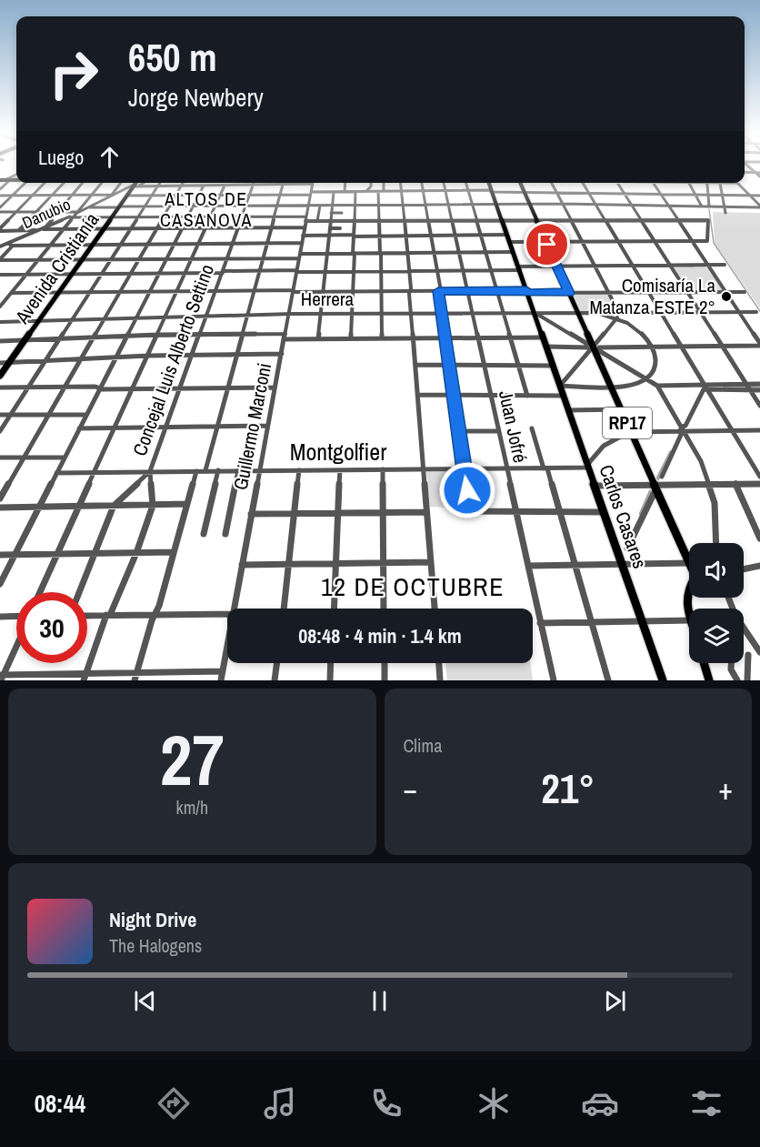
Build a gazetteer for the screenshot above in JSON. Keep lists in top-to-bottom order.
{
  "streets": {
    "main road": ["Avenida Cristianía", "RP17", "Carlos Casares"],
    "street": [
      "Danubio",
      "Herrera",
      "Concejal Luis Alberto Settino",
      "Guillermo Marconi",
      "Juan Jofré",
      "Montgolfier"
    ]
  },
  "crossings": [
    ["Danubio", "Avenida Cristianía"],
    ["Avenida Cristianía", "Herrera"],
    ["Herrera", "Concejal Luis Alberto Settino"],
    ["Herrera", "RP17"],
    ["Herrera", "Guillermo Marconi"],
    ["Herrera", "Juan Jofré"],
    ["Herrera", "Carlos Casares"],
    ["Concejal Luis Alberto Settino", "Montgolfier"],
    ["Guillermo Marconi", "Montgolfier"],
    ["Juan Jofré", "Montgolfier"],
    ["Montgolfier", "Carlos Casares"]
  ],
  "districts": ["ALTOS DE CASANOVA", "12 DE OCTUBRE"],
  "places": ["Comisaría La Matanza ESTE 2°"],
  "page": {
    "turn": ["650 m", "Jorge Newbery"],
    "then": "Luego",
    "limit": "30",
    "trip": "08:48 · 4 min · 1.4 km",
    "tile": [
      ["27", "km/h"],
      "Clima"
    ],
    "heat": ["−", "21°", "+"],
    "song": ["Night Drive", "The Halogens"],
    "tabs": "08:44"
  }
}
